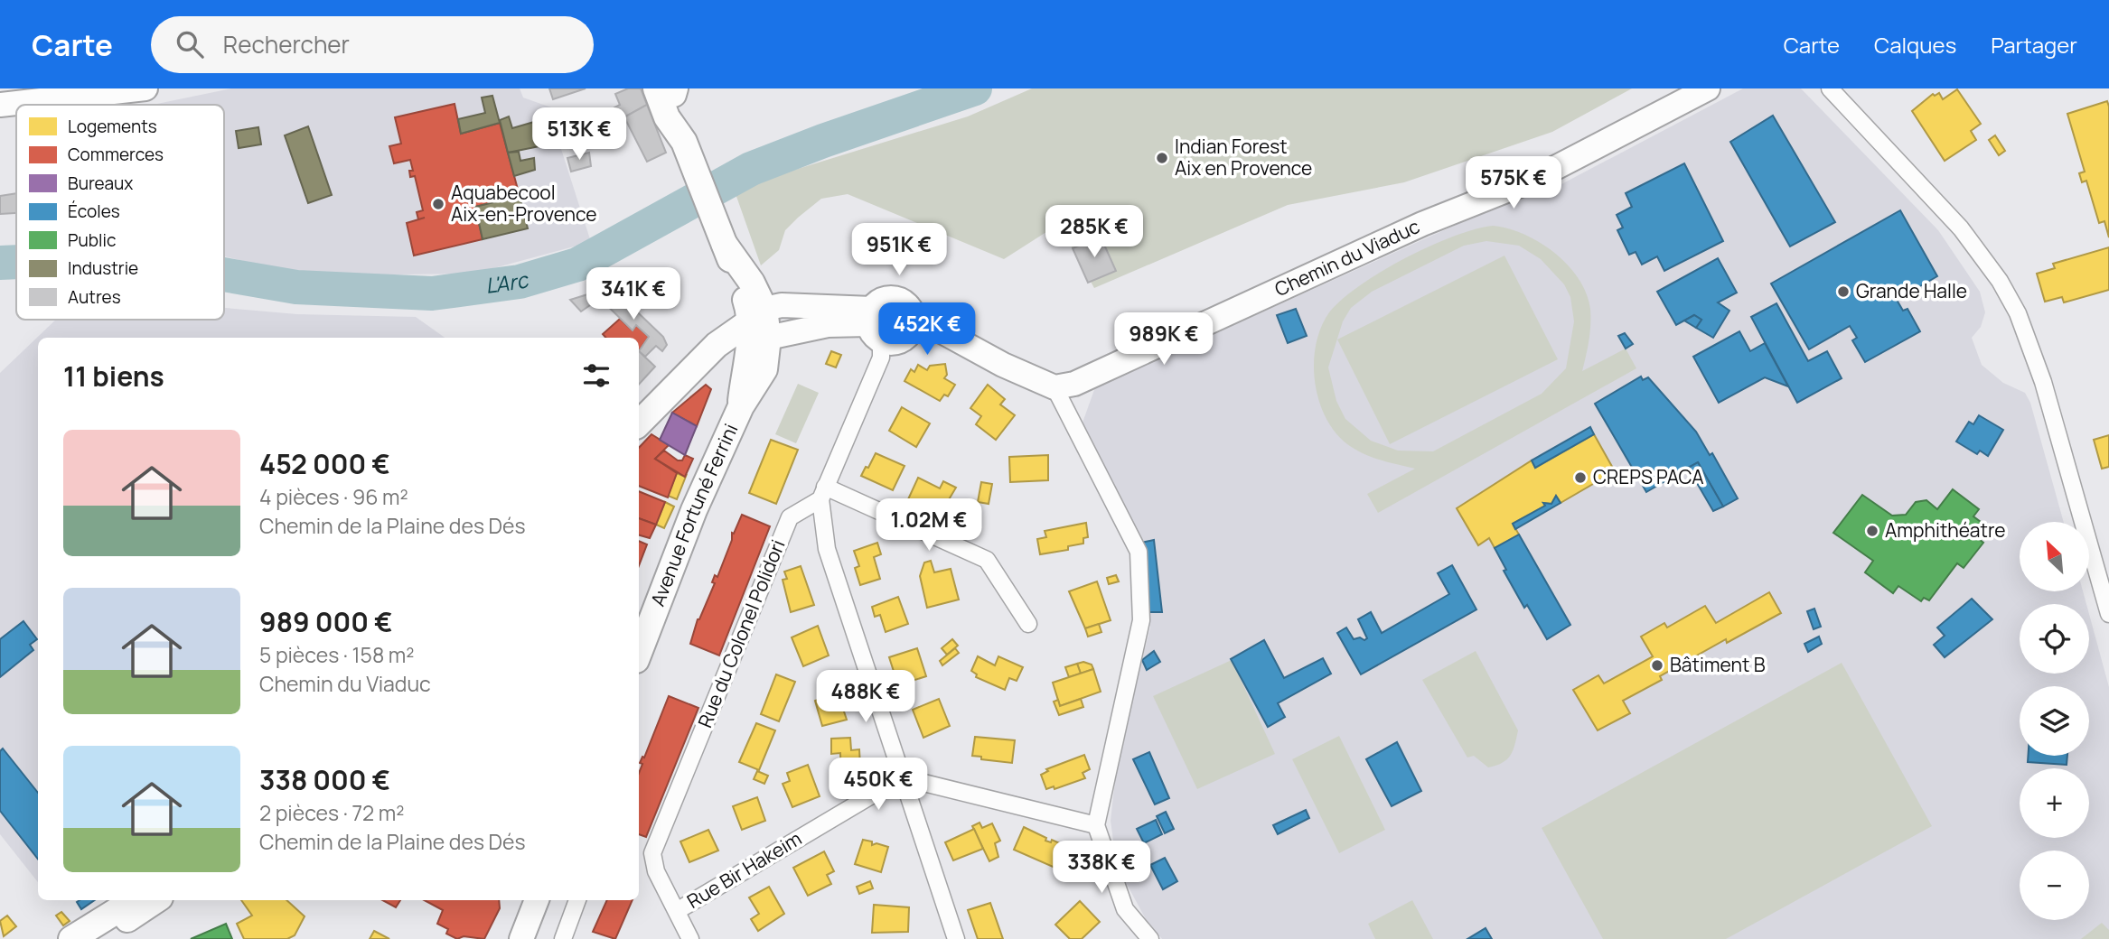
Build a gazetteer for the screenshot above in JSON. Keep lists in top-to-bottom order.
{
  "streets": {
    "main road": ["Avenue Fortuné Ferrini"],
    "street": ["Chemin du Viaduc", "Rue du Colonel Polidori", "Rue Bir Hakeim"]
  },
  "crossings": [
    ["Rue du Colonel Polidori", "Rue Bir Hakeim"]
  ],
  "water": ["L'Arc"],
  "places": [
    "Indian Forest Aix en Provence",
    "Aquabecool Aix-en-Provence",
    "Grande Halle",
    "CREPS PACA",
    "Amphithéatre",
    "Bâtiment B"
  ],
  "legend": [
    "Logements",
    "Commerces",
    "Bureaux",
    "Écoles",
    "Public",
    "Industrie",
    "Autres"
  ],
  "north": "top left",
  "page": {
    "header": "Carte",
    "search": "Rechercher",
    "nav": ["Carte", "Calques", "Partager"],
    "price": [
      "513K €",
      "575K €",
      "285K €",
      "951K €",
      "341K €",
      "452K €",
      "989K €",
      "1.02M €",
      "488K €",
      "450K €",
      "338K €"
    ],
    "heading": "11 biens",
    "list": [
      {
        "name": "452 000 €",
        "note": "4 pièces · 96 m² · Chemin de la Plaine des Dés"
      },
      {
        "name": "989 000 €",
        "note": "5 pièces · 158 m² · Chemin du Viaduc"
      },
      {
        "name": "338 000 €",
        "note": "2 pièces · 72 m² · Chemin de la Plaine des Dés"
      }
    ],
    "map_buttons": ["+", "−"]
  }
}
